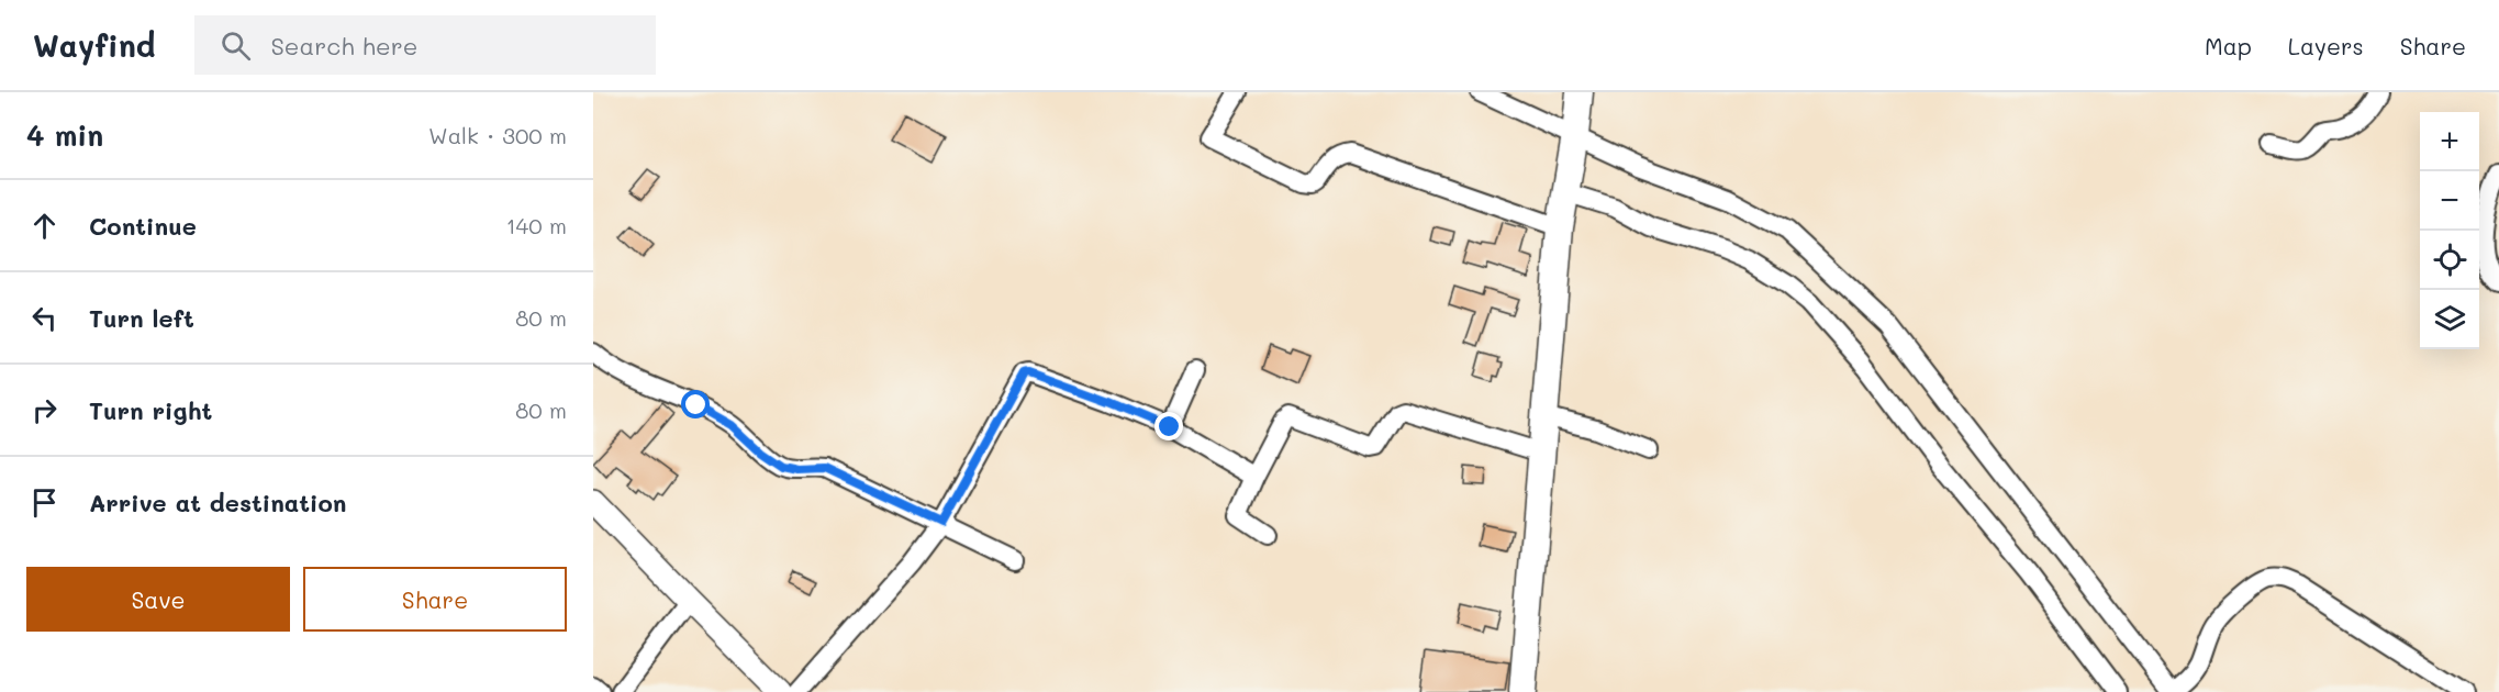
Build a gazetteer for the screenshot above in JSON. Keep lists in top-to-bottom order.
{
  "page": {
    "header": "Wayfind",
    "search": "Search here",
    "nav": ["Map", "Layers", "Share"],
    "heading": ["4 min", "Walk · 300 m"],
    "map_buttons": ["+", "−"],
    "list": [
      ["Continue", "140 m"],
      ["Turn left", "80 m"],
      ["Turn right", "80 m"],
      "Arrive at destination"
    ],
    "buttons": ["Save", "Share"]
  }
}
